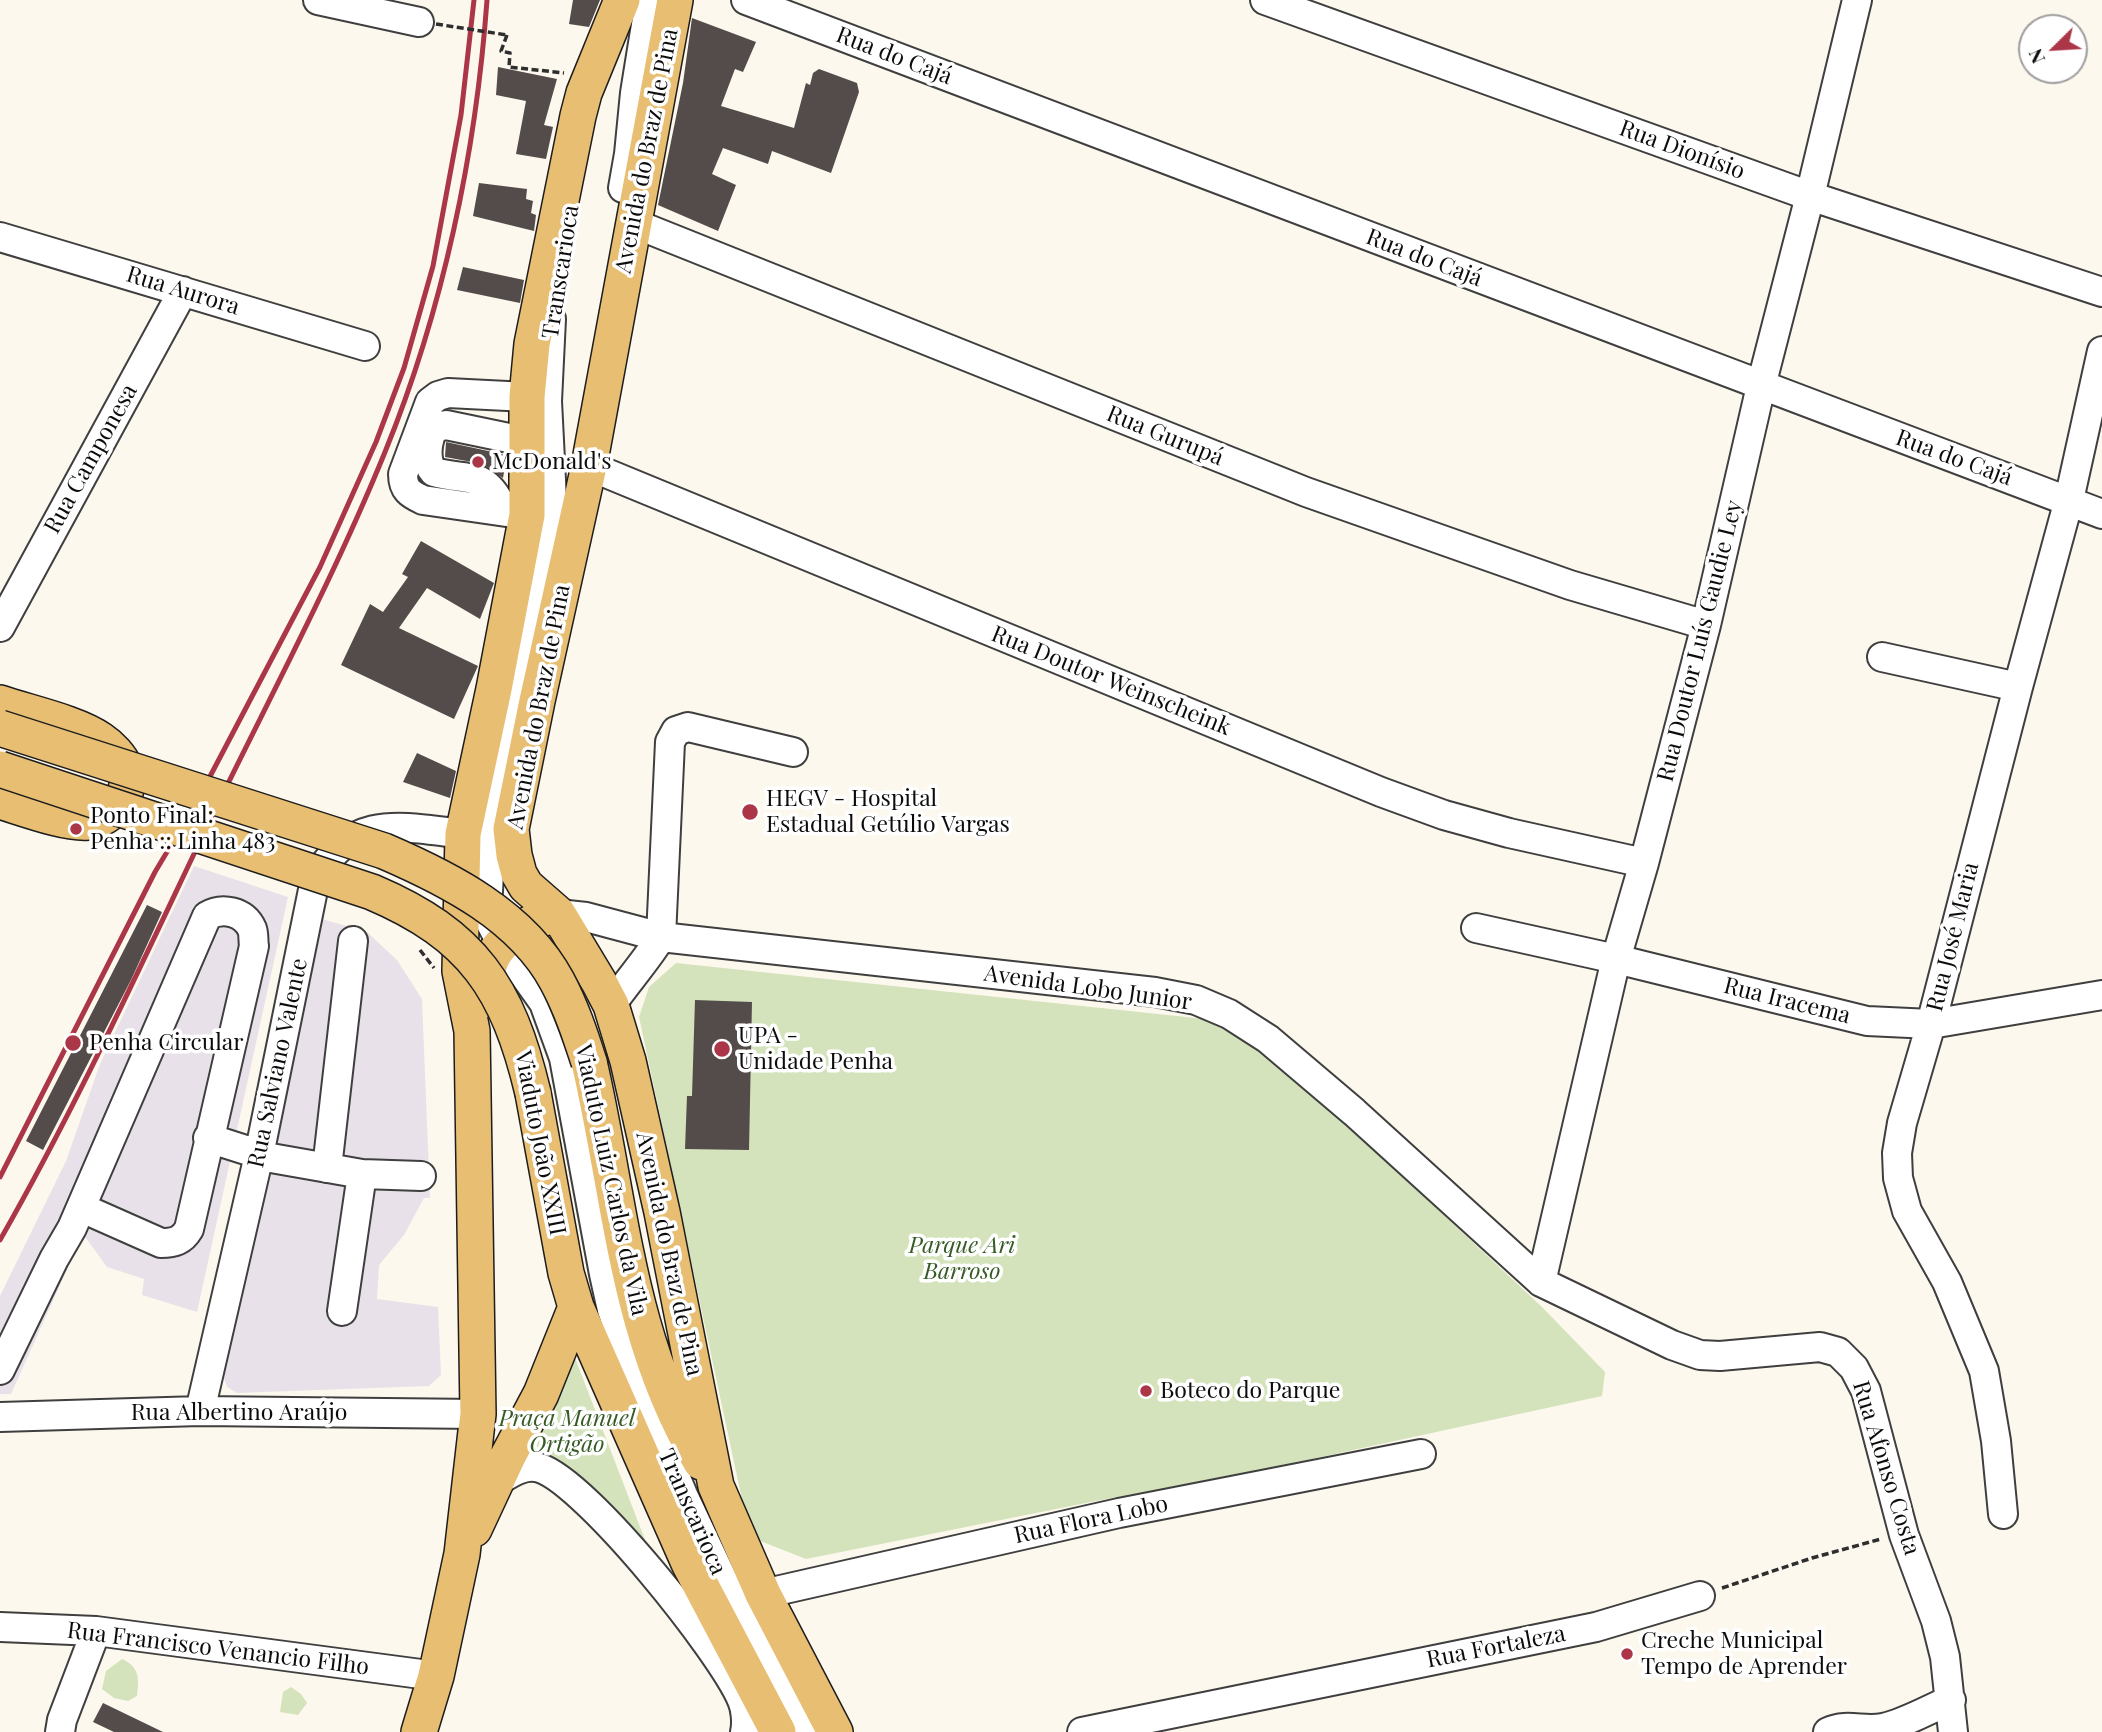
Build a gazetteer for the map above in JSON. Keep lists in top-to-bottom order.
{
  "streets": {
    "main road": ["Avenida do Braz de Pina", "Viaduto João XXIII", "Viaduto Luiz Carlos da Vila"],
    "street": [
      "Rua do Cajá",
      "Rua Dionísio",
      "Transcarioca",
      "Rua Aurora",
      "Rua Gurupá",
      "Rua Camponesa",
      "Rua Doutor Luís Gaudie Ley",
      "Rua Doutor Weinscheink",
      "Rua José Maria",
      "Avenida Lobo Junior",
      "Rua Iracema",
      "Rua Salviano Valente",
      "Rua Albertino Araújo",
      "Rua Afonso Costa",
      "Rua Flora Lobo",
      "Rua Fortaleza",
      "Rua Francisco Venancio Filho"
    ]
  },
  "crossings": [
    ["Rua do Cajá", "Rua Doutor Luís Gaudie Ley"],
    ["Rua do Cajá", "Rua José Maria"],
    ["Rua Dionísio", "Rua Doutor Luís Gaudie Ley"],
    ["Avenida do Braz de Pina", "Rua Gurupá"],
    ["Avenida do Braz de Pina", "Rua Doutor Weinscheink"],
    ["Avenida do Braz de Pina", "Avenida Lobo Junior"],
    ["Avenida do Braz de Pina", "Rua Salviano Valente"],
    ["Avenida do Braz de Pina", "Viaduto Luiz Carlos da Vila"],
    ["Avenida do Braz de Pina", "Rua Albertino Araújo"],
    ["Avenida do Braz de Pina", "Rua Flora Lobo"],
    ["Rua Aurora", "Rua Camponesa"],
    ["Rua Gurupá", "Rua Doutor Luís Gaudie Ley"],
    ["Rua Doutor Luís Gaudie Ley", "Rua Doutor Weinscheink"],
    ["Rua Doutor Luís Gaudie Ley", "Avenida Lobo Junior"],
    ["Rua Doutor Luís Gaudie Ley", "Rua Iracema"],
    ["Rua Doutor Luís Gaudie Ley", "Rua Afonso Costa"],
    ["Rua José Maria", "Rua Iracema"],
    ["Avenida Lobo Junior", "Rua Afonso Costa"],
    ["Rua Salviano Valente", "Rua Albertino Araújo"]
  ],
  "parks": ["Parque Ari Barroso", "Praça Manuel Ortigão"],
  "places": [
    "McDonald's",
    "HEGV - Hospital Estadual Getúlio Vargas",
    "Ponto Final: Penha :: Linha 483",
    "Penha Circular",
    "UPA - Unidade Penha",
    "Boteco do Parque",
    "Creche Municipal Tempo de Aprender"
  ],
  "north": "bottom left"
}
